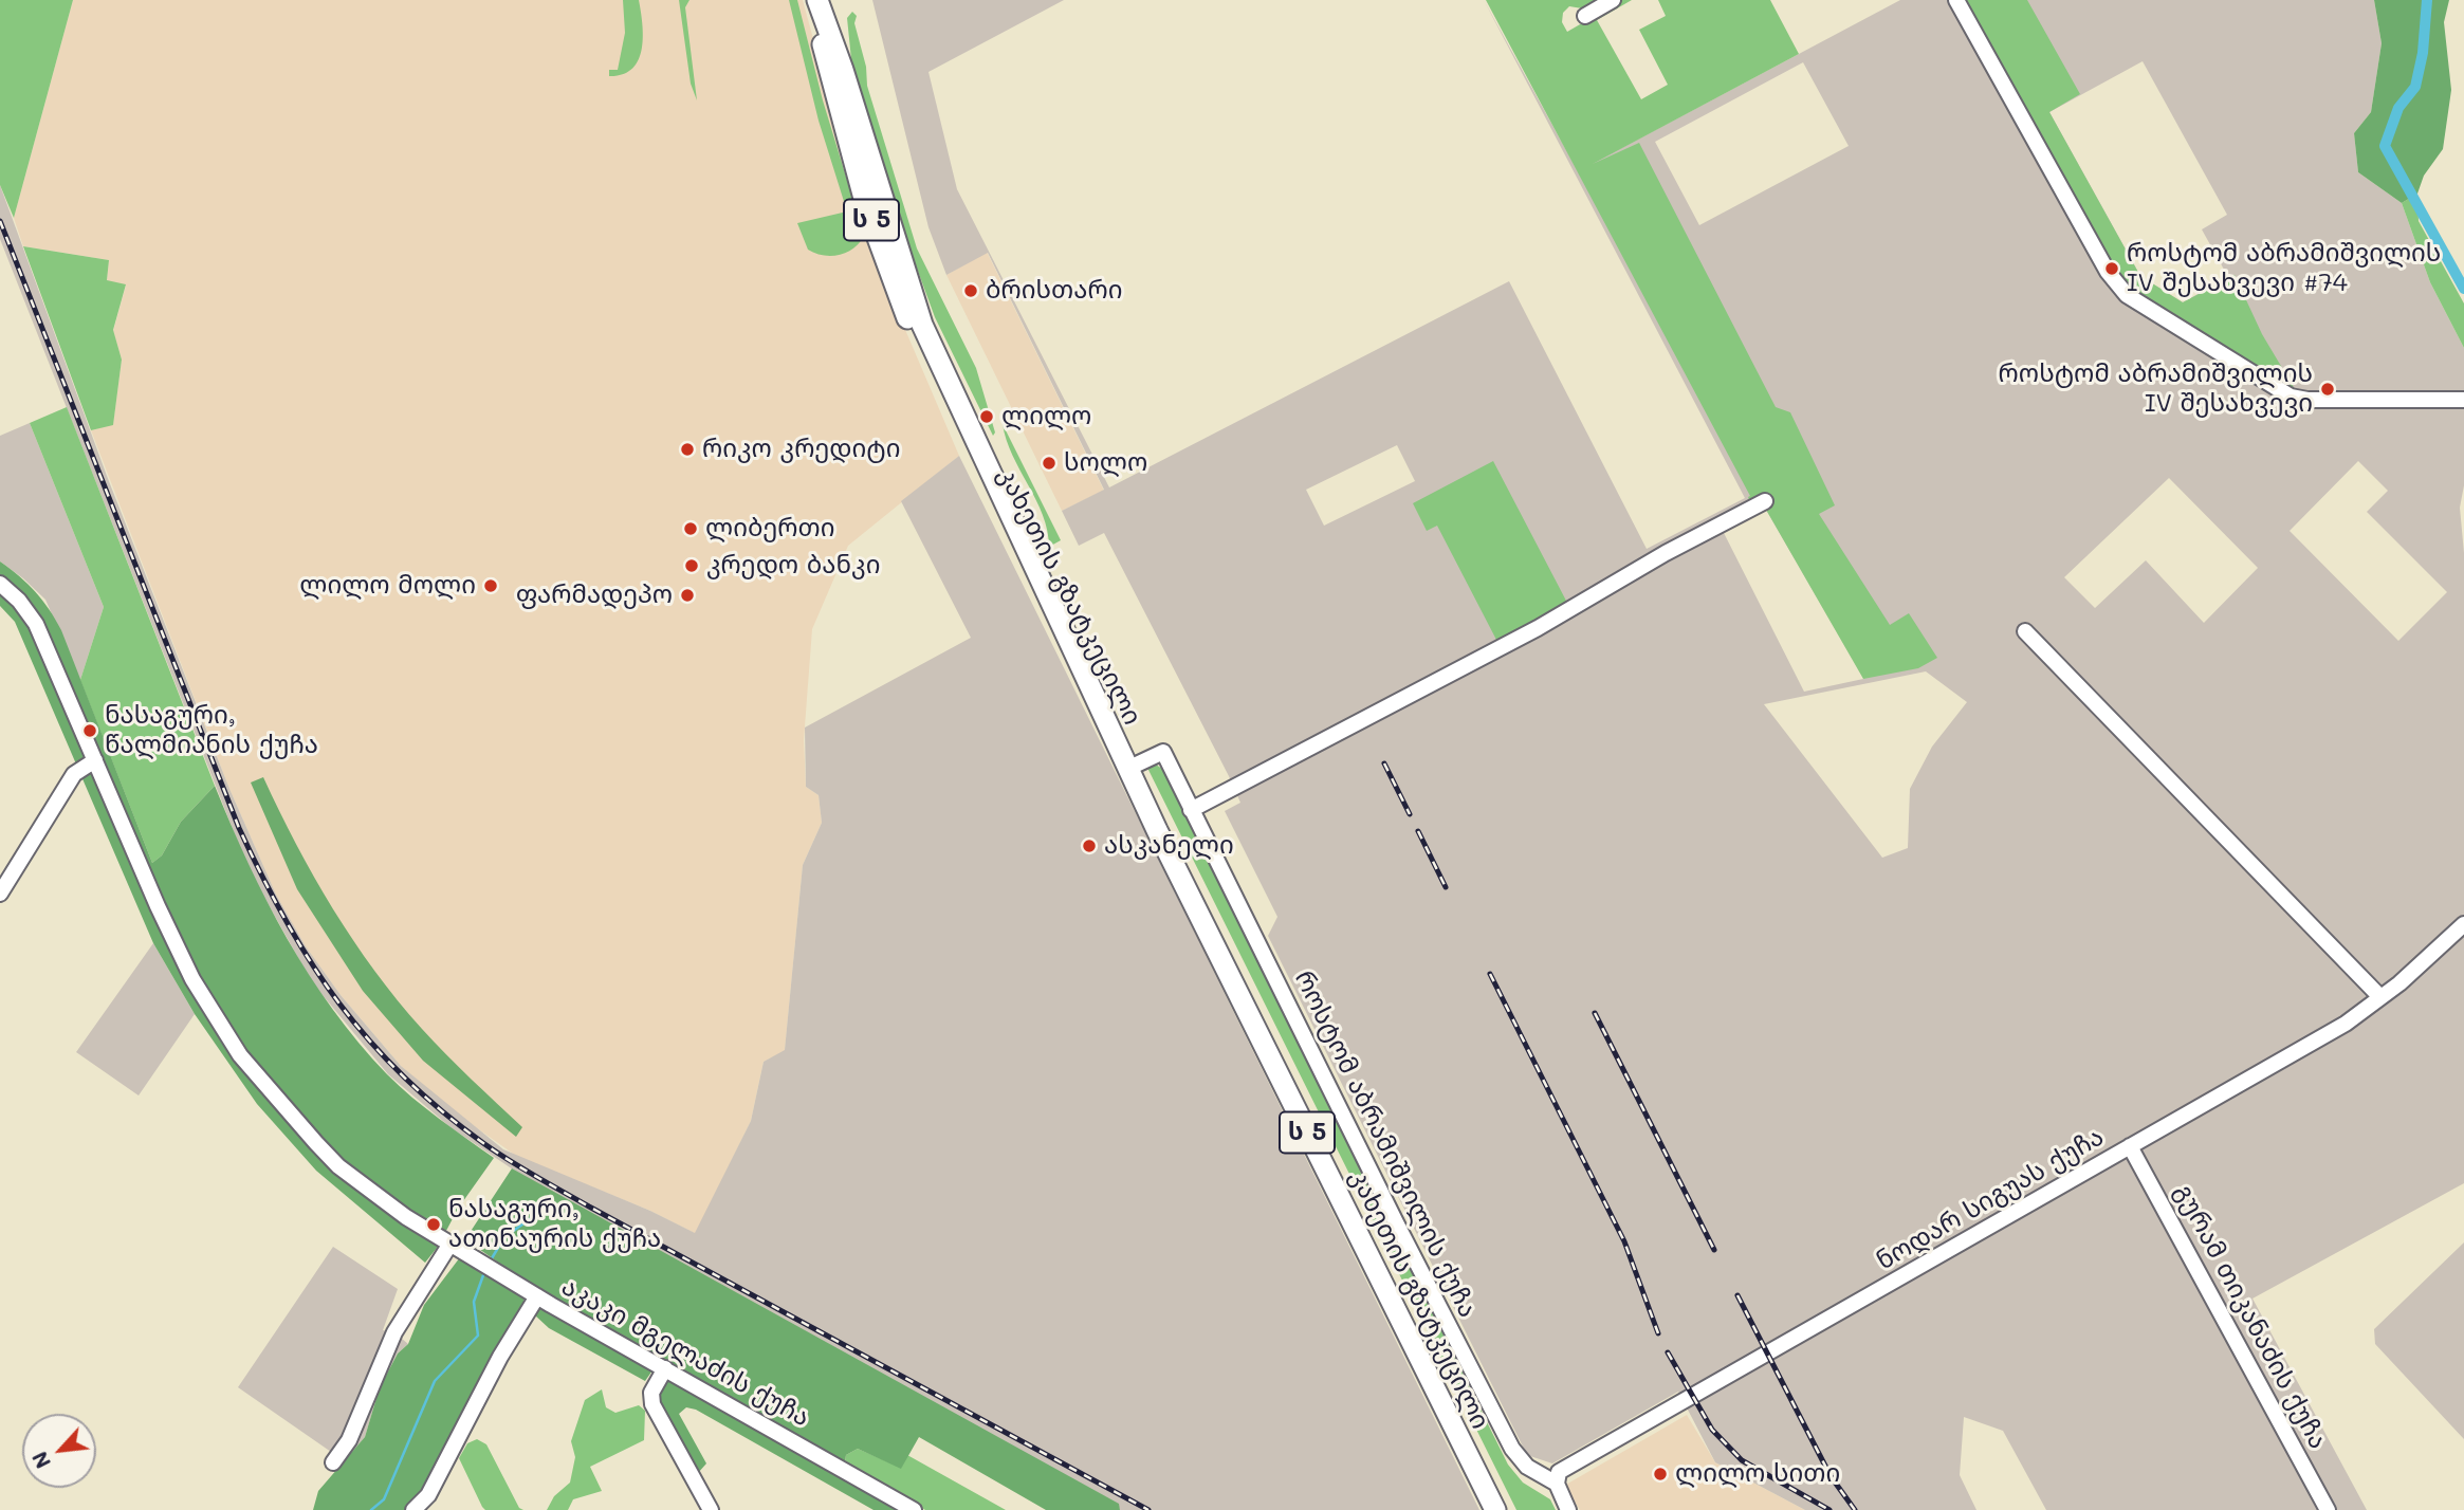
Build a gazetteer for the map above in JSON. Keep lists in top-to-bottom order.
{
  "streets": {
    "highway": ["ს 5", "კახეთის გზატკეცილი"],
    "street": [
      "როსტომ აბრამიშვილის ქუჩა",
      "ნოდარ სიგუას ქუჩა",
      "გურამ თიკანაძის ქუჩა",
      "აკაკი მგელაძის ქუჩა"
    ]
  },
  "crossings": [
    ["კახეთის გზატკეცილი", "როსტომ აბრამიშვილის ქუჩა"],
    ["როსტომ აბრამიშვილის ქუჩა", "ნოდარ სიგუას ქუჩა"],
    ["ნოდარ სიგუას ქუჩა", "გურამ თიკანაძის ქუჩა"]
  ],
  "places": [
    "როსტომ აბრამიშვილის IV შესახვევი #74",
    "ბრისთარი",
    "როსტომ აბრამიშვილის IV შესახვევი",
    "ლილო",
    "რიკო კრედიტი",
    "სოლო",
    "ლიბერთი",
    "კრედო ბანკი",
    "ლილო მოლი",
    "ფარმადეპო",
    "ნასაგური, წალმიანის ქუჩა",
    "ასკანელი",
    "ნასაგური, ათინაურის ქუჩა",
    "ლილო სითი"
  ],
  "north": "bottom left"
}
